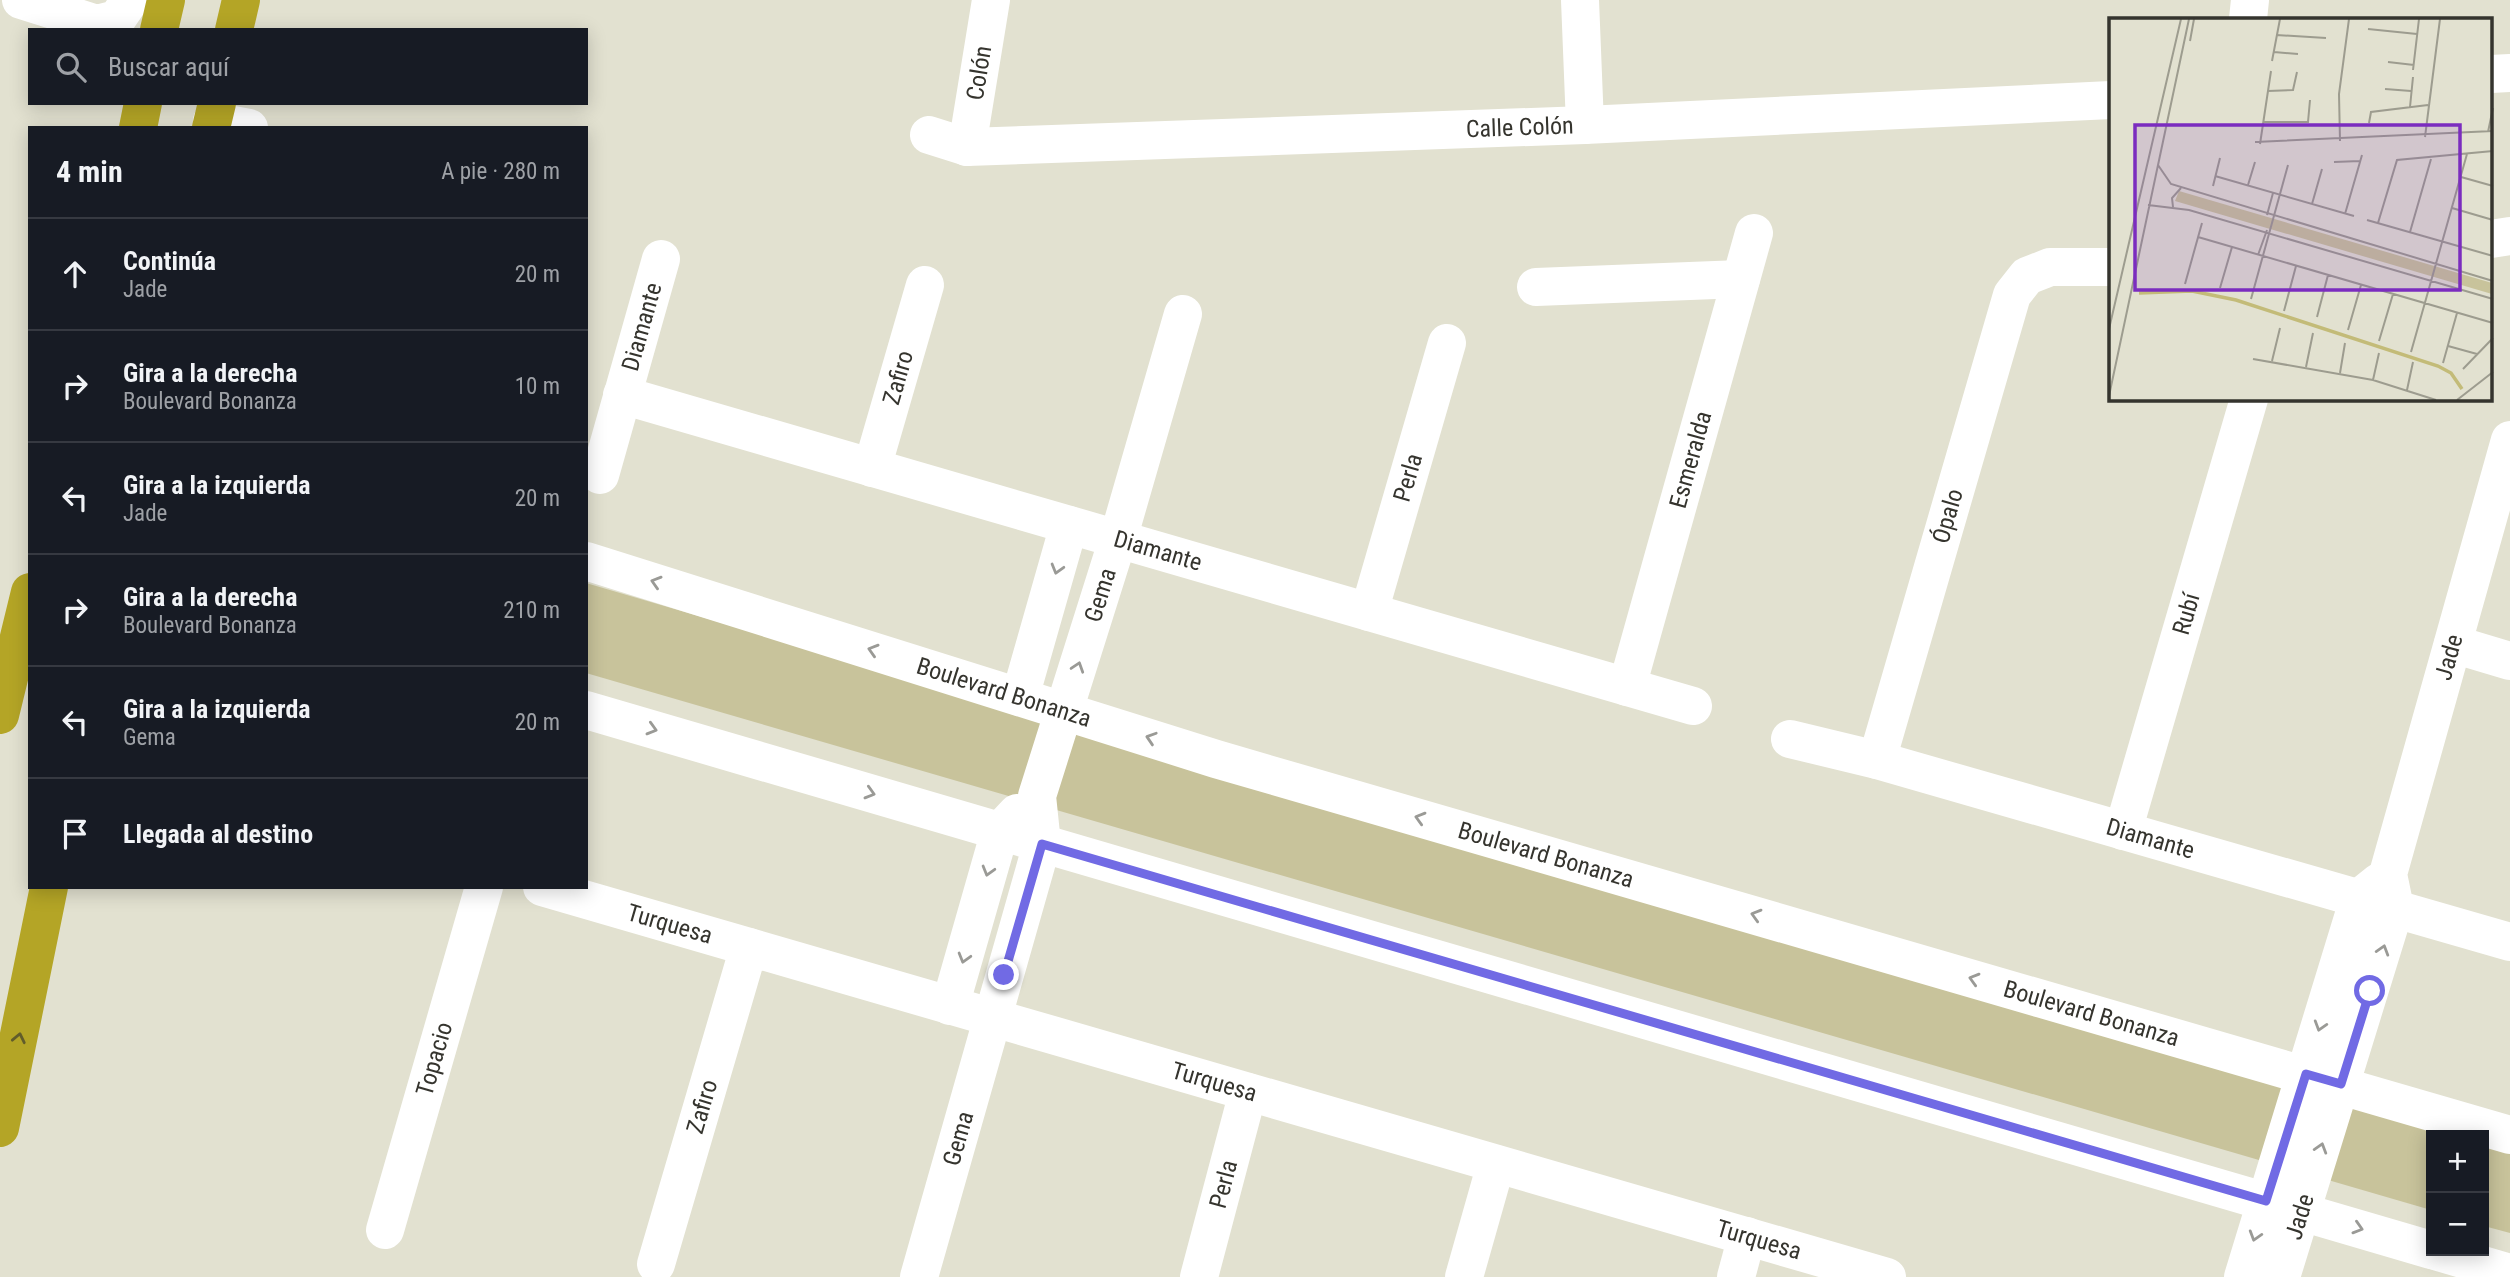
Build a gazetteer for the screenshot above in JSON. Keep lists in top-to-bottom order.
{
  "streets": {
    "street": [
      "Colón",
      "Calle Colón",
      "Diamante",
      "Zafiro",
      "Esmeralda",
      "Perla",
      "Ópalo",
      "Gema",
      "Rubí",
      "Jade",
      "Boulevard Bonanza",
      "Turquesa",
      "Topacio"
    ]
  },
  "crossings": [
    ["Colón", "Calle Colón"],
    ["Diamante", "Zafiro"],
    ["Diamante", "Esmeralda"],
    ["Diamante", "Perla"],
    ["Diamante", "Ópalo"],
    ["Diamante", "Gema"],
    ["Diamante", "Rubí"],
    ["Diamante", "Jade"],
    ["Zafiro", "Turquesa"],
    ["Perla", "Turquesa"],
    ["Gema", "Boulevard Bonanza"],
    ["Gema", "Turquesa"],
    ["Jade", "Boulevard Bonanza"]
  ],
  "page": {
    "search": "Buscar aquí",
    "heading": ["4 min", "A pie · 280 m"],
    "list": [
      ["Continúa", "Jade", "20 m"],
      ["Gira a la derecha", "Boulevard Bonanza", "10 m"],
      ["Gira a la izquierda", "Jade", "20 m"],
      ["Gira a la derecha", "Boulevard Bonanza", "210 m"],
      ["Gira a la izquierda", "Gema", "20 m"],
      "Llegada al destino"
    ],
    "map_buttons": ["+", "−"]
  }
}
